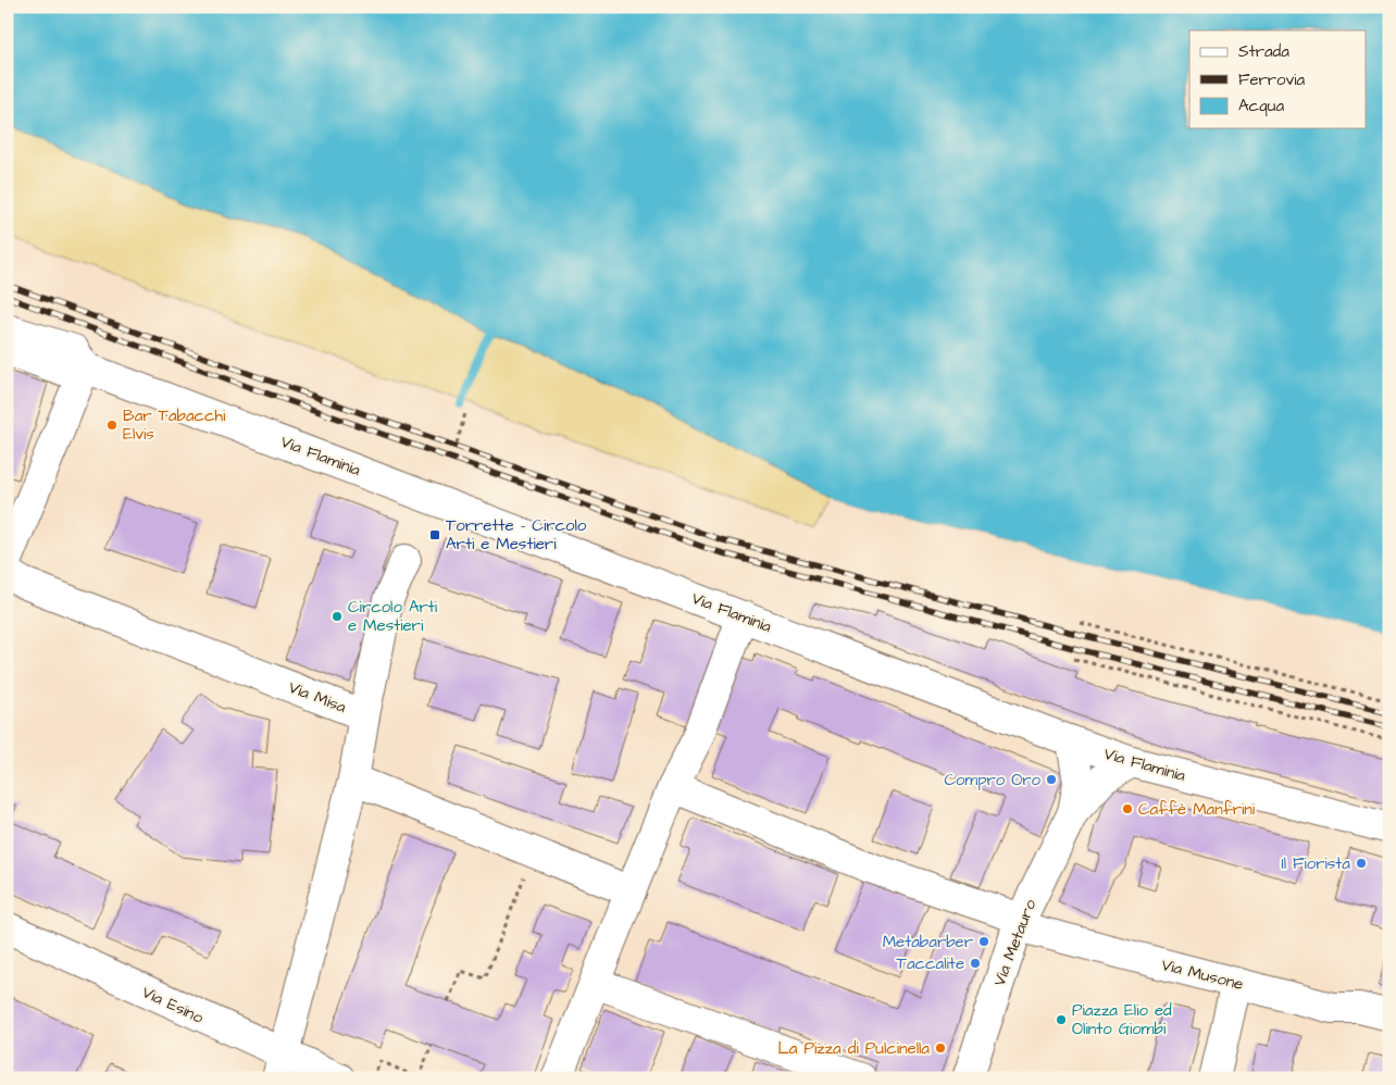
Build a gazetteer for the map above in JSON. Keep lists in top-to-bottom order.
{
  "streets": {
    "street": [
      "Via Flaminia",
      "Via Misa",
      "Via Metauro",
      "Via Musone",
      "Via Esino"
    ]
  },
  "crossings": [
    ["Via Flaminia", "Via Metauro"],
    ["Via Misa", "Via Esino"],
    ["Via Metauro", "Via Musone"]
  ],
  "places": {
    "other": [
      "Bar Tabacchi Elvis",
      "Circolo Arti e Mestieri",
      "Compro Oro",
      "Caffè Manfrini",
      "Il Fiorista",
      "Metabarber",
      "Taccalite",
      "Piazza Elio ed Olinto Giombi",
      "La Pizza di Pulcinella"
    ],
    "transit": ["Torrette - Circolo Arti e Mestieri"]
  },
  "legend": ["Strada", "Ferrovia", "Acqua"]
}
